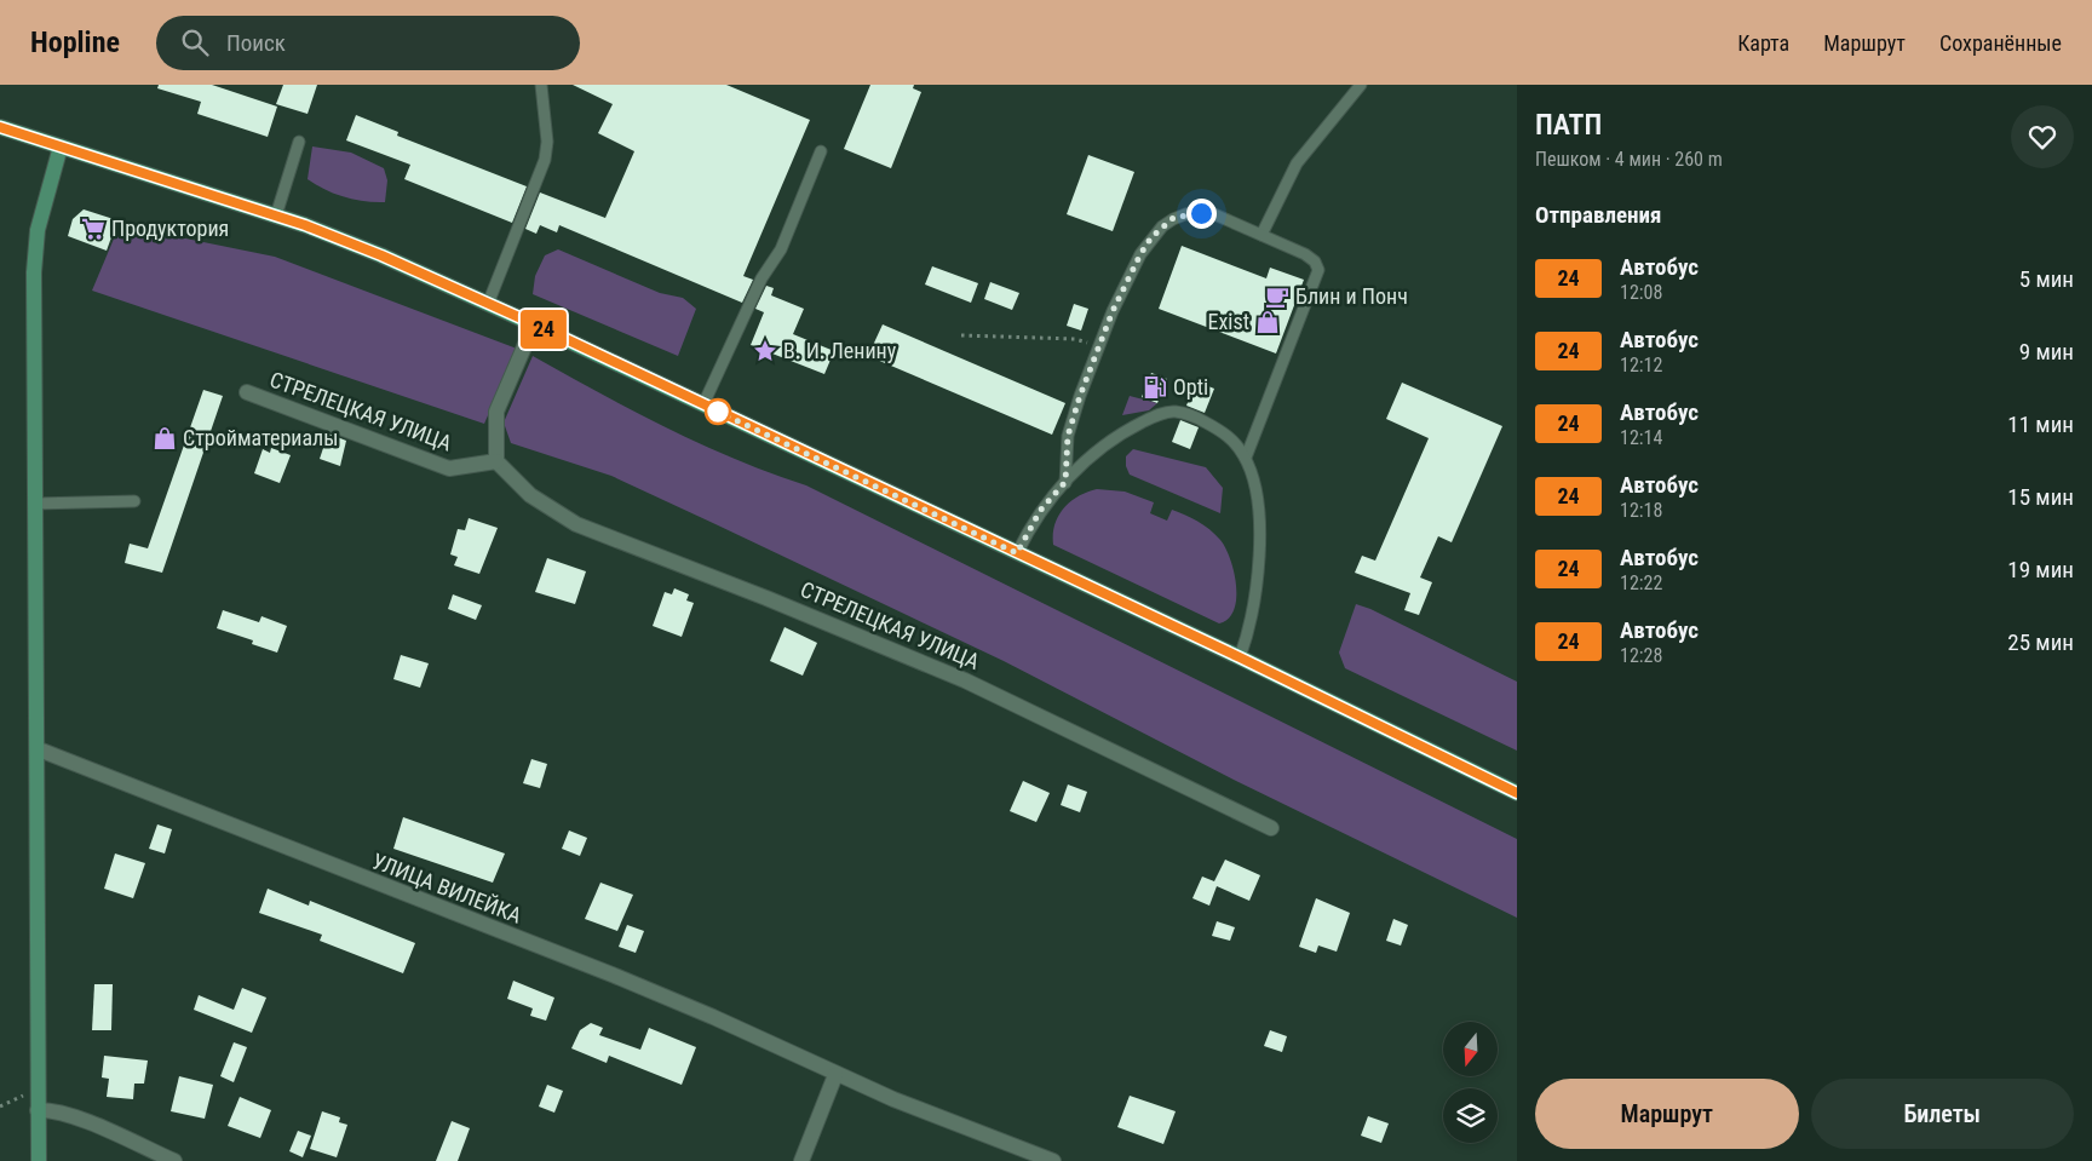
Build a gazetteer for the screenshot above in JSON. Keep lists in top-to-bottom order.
{
  "streets": {
    "street": ["СТРЕЛЕЦКАЯ УЛИЦА", "УЛИЦА ВИЛЕЙКА"]
  },
  "places": {
    "supermarket": ["Продуктория"],
    "cafe": ["Блин и Понч"],
    "shop": ["Exist", "Стройматериалы"],
    "place": ["В. И. Ленину"],
    "fuel station": ["Opti"]
  },
  "lines": ["bus line 24"],
  "north": "bottom",
  "page": {
    "header": "Hopline",
    "search": "Поиск",
    "nav": ["Карта", "Маршрут", "Сохранённые"],
    "on_map": "24",
    "heading": [
      ["ПАТП", "Пешком · 4 мин · 260 m"],
      "Отправления"
    ],
    "list": [
      {
        "mark": "24",
        "name": "Автобус",
        "note": "12:08",
        "value": "5 мин"
      },
      {
        "mark": "24",
        "name": "Автобус",
        "note": "12:12",
        "value": "9 мин"
      },
      {
        "mark": "24",
        "name": "Автобус",
        "note": "12:14",
        "value": "11 мин"
      },
      {
        "mark": "24",
        "name": "Автобус",
        "note": "12:18",
        "value": "15 мин"
      },
      {
        "mark": "24",
        "name": "Автобус",
        "note": "12:22",
        "value": "19 мин"
      },
      {
        "mark": "24",
        "name": "Автобус",
        "note": "12:28",
        "value": "25 мин"
      }
    ],
    "buttons": ["Маршрут", "Билеты"]
  }
}
